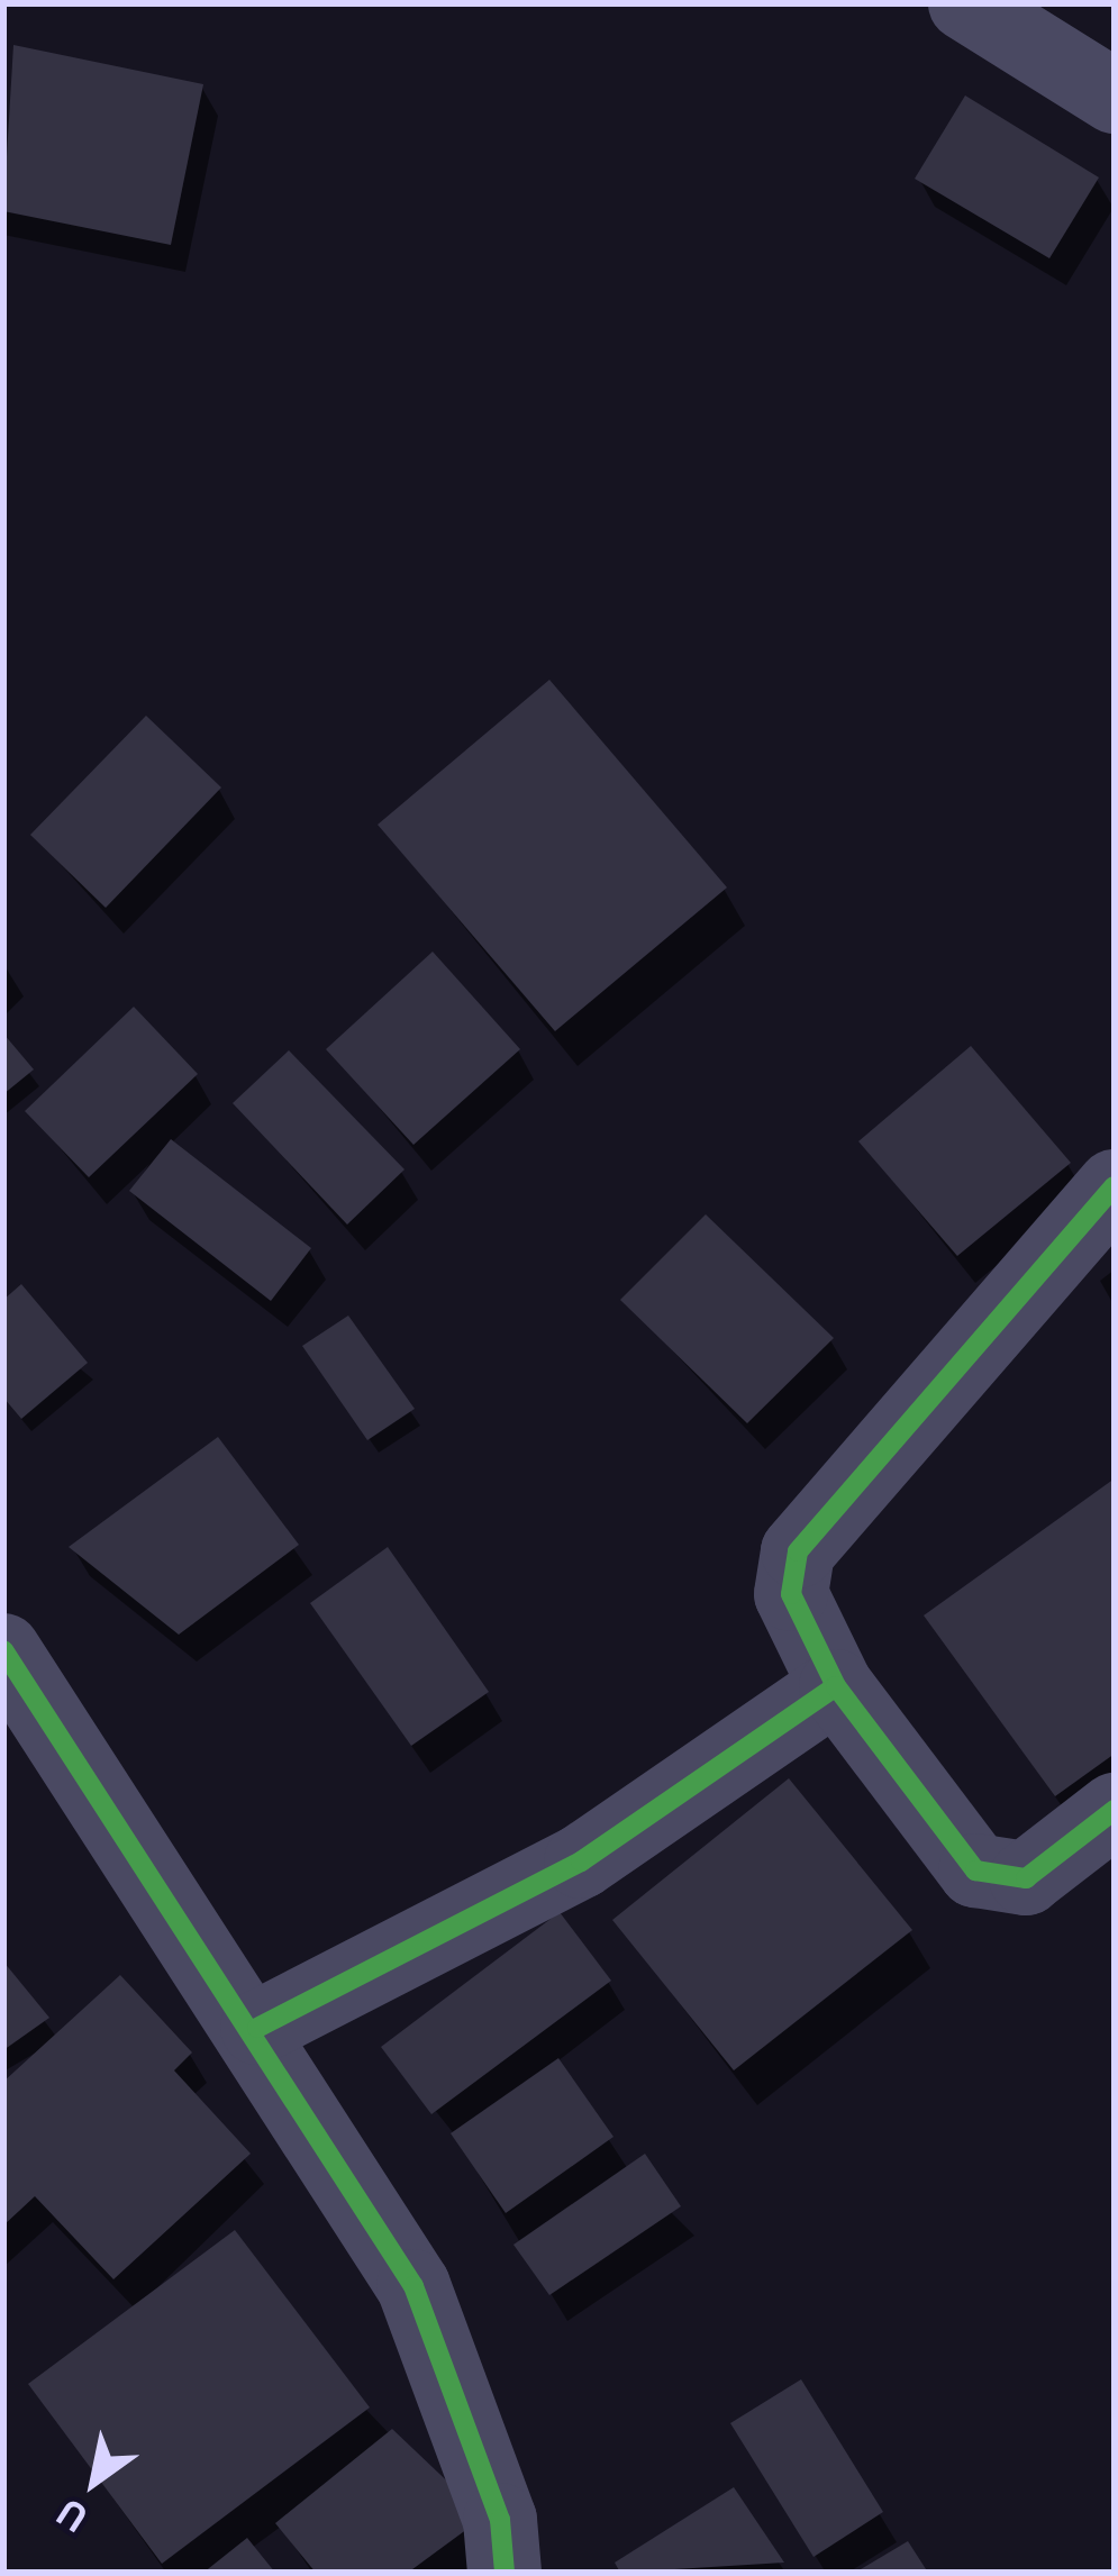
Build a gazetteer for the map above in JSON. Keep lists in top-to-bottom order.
{
  "north": "bottom left"
}
